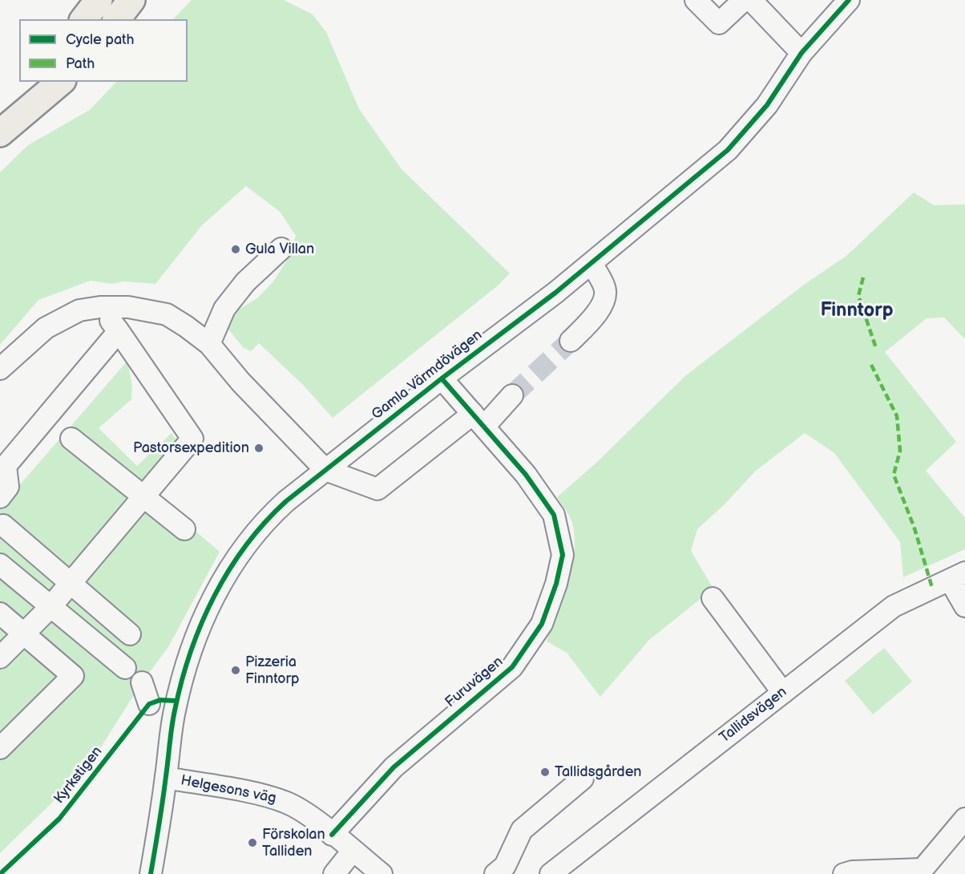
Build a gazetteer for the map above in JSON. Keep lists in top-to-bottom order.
{
  "streets": {
    "street": [
      "Gamla Värmdövägen",
      "Furuvägen",
      "Tallidsvägen",
      "Helgesons väg"
    ],
    "cycle path": ["Kyrkstigen"]
  },
  "crossings": [
    ["Gamla Värmdövägen", "Furuvägen"],
    ["Gamla Värmdövägen", "Helgesons väg"],
    ["Furuvägen", "Helgesons väg"]
  ],
  "districts": ["Finntorp"],
  "places": [
    "Gula Villan",
    "Pastorsexpedition",
    "Pizzeria Finntorp",
    "Tallidsgården",
    "Förskolan Talliden"
  ],
  "legend": ["Cycle path", "Path"]
}
